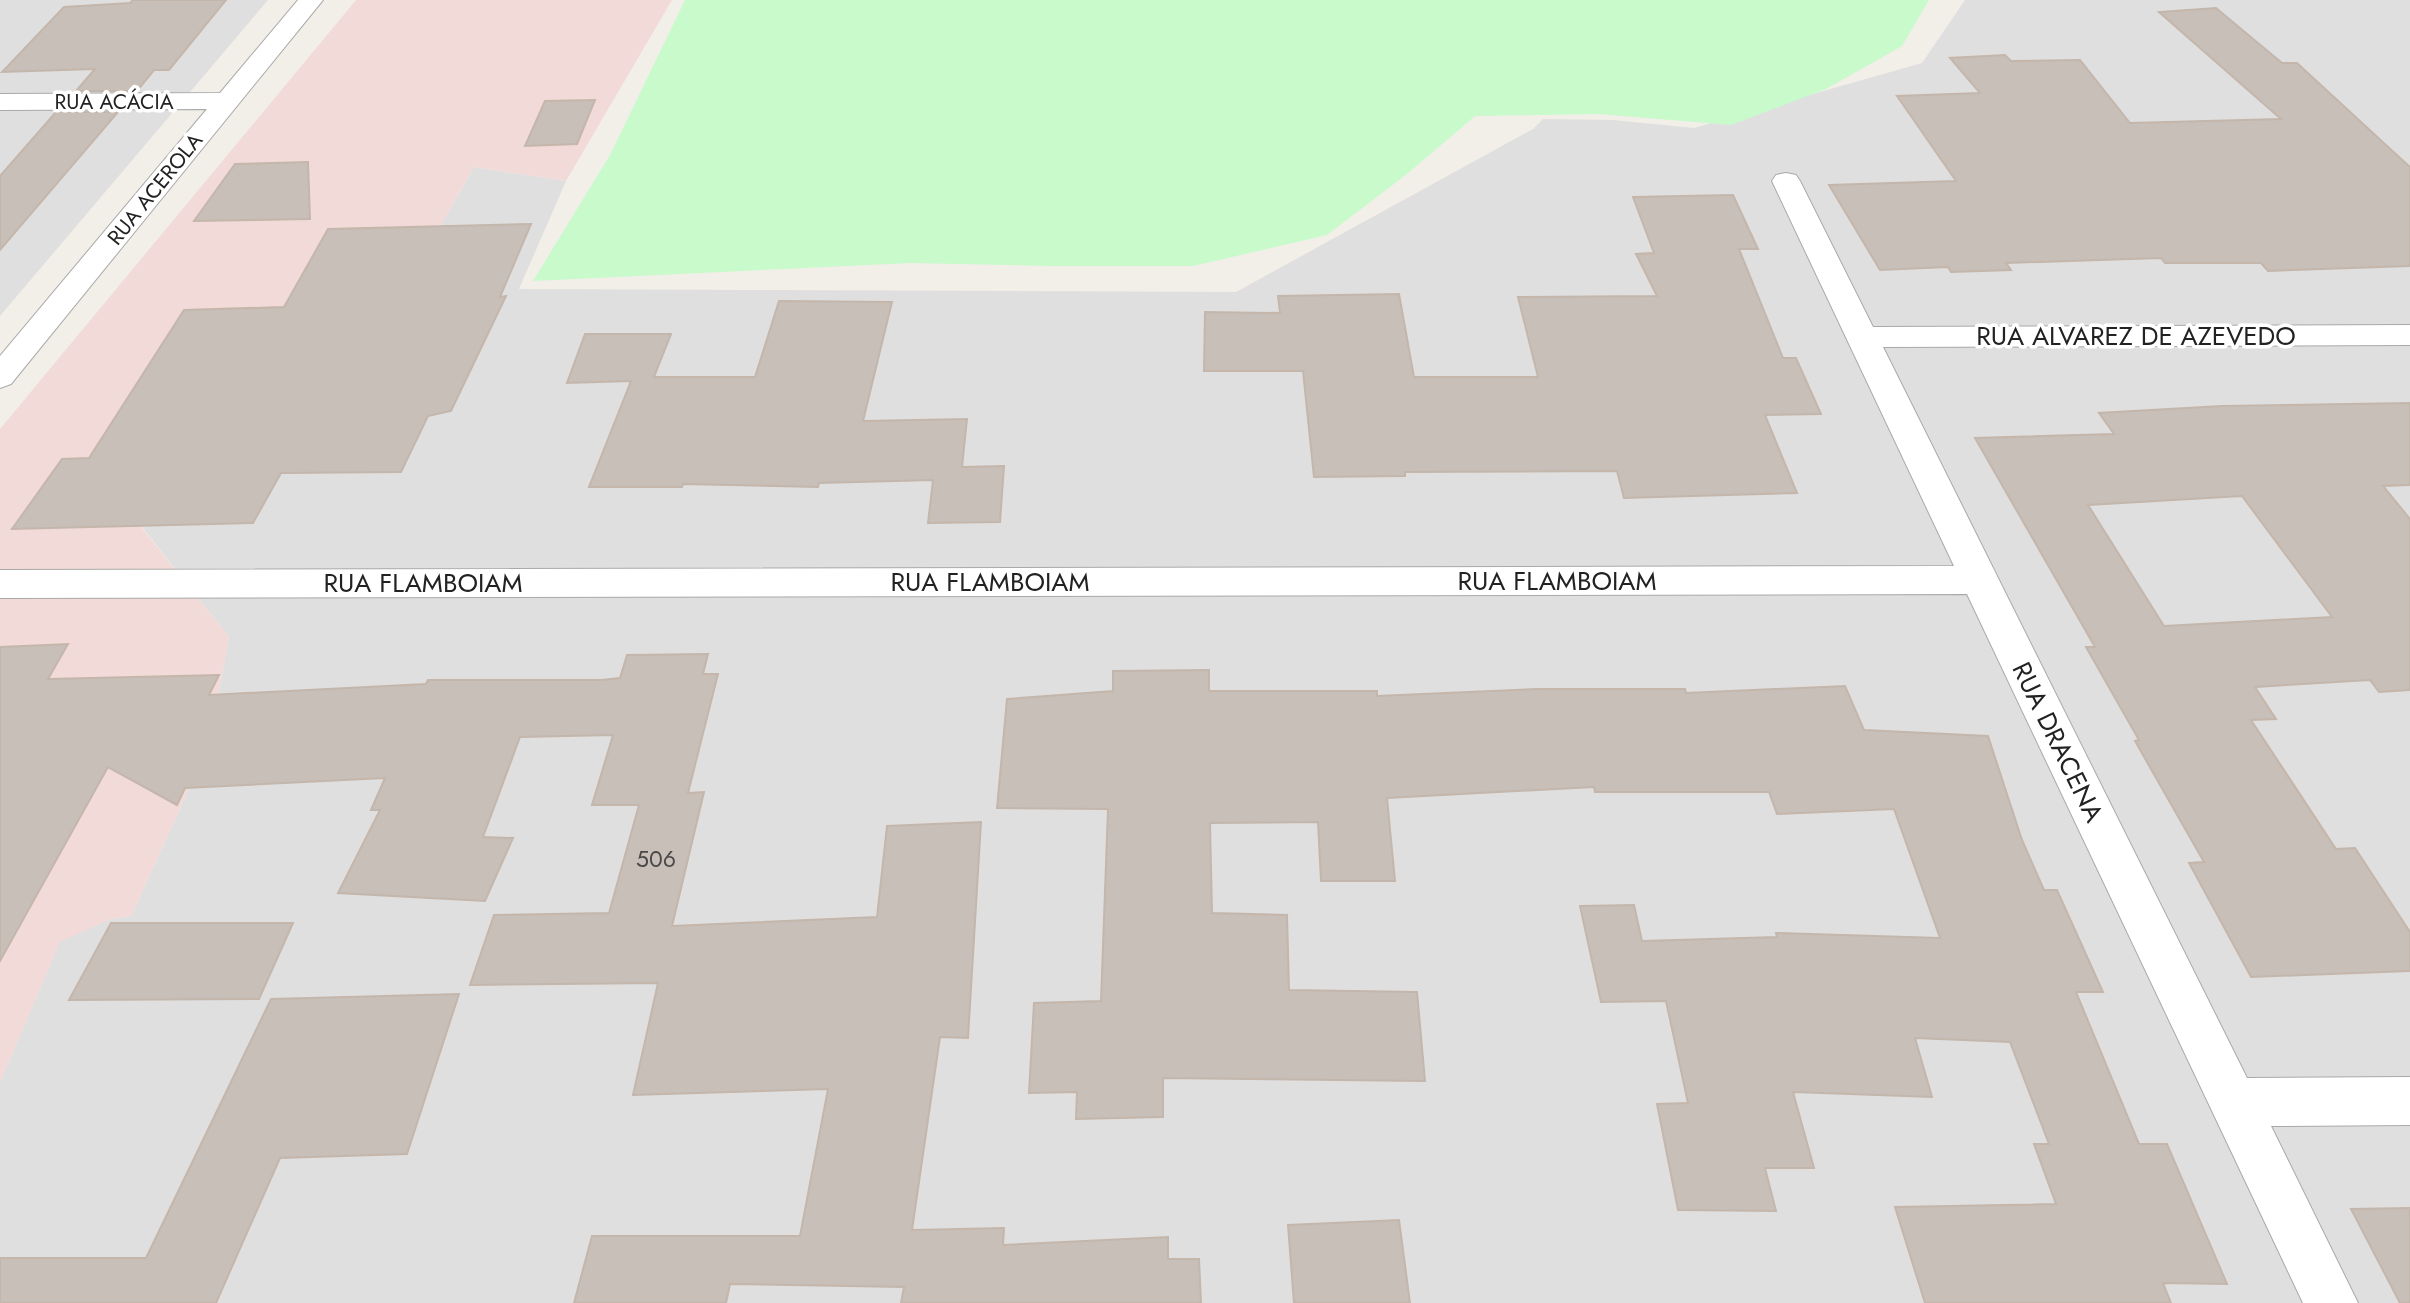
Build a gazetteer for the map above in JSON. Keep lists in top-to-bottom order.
{
  "streets": {
    "street": [
      "RUA ACÁCIA",
      "RUA ACEROLA",
      "RUA ALVAREZ DE AZEVEDO",
      "RUA FLAMBOIAM",
      "RUA DRACENA"
    ]
  },
  "crossings": [
    ["RUA ACÁCIA", "RUA ACEROLA"],
    ["RUA ALVAREZ DE AZEVEDO", "RUA DRACENA"],
    ["RUA FLAMBOIAM", "RUA DRACENA"]
  ],
  "house_numbers": ["506"]
}
